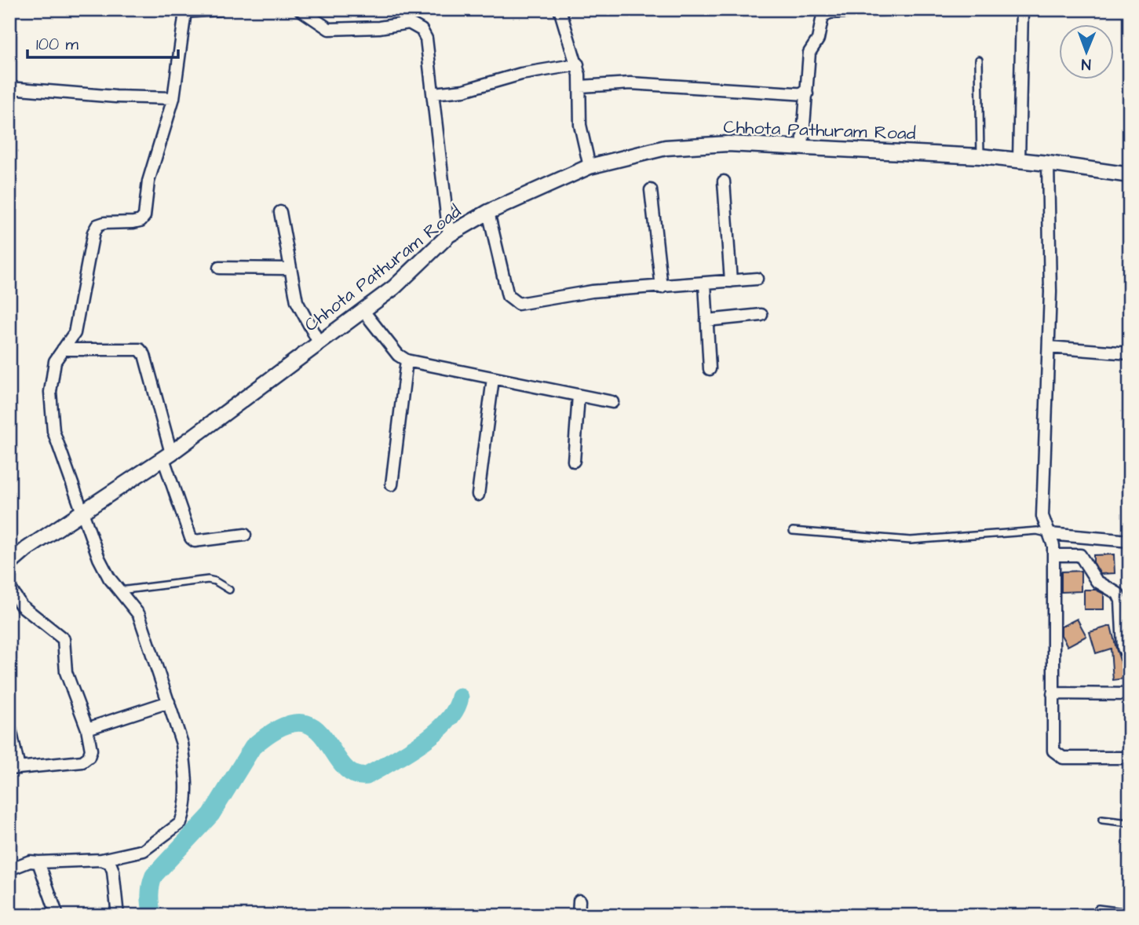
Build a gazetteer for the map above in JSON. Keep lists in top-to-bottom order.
{
  "streets": {
    "street": ["Chhota Pathuram Road"]
  },
  "scale_bar": "100 m",
  "north": "bottom"
}
